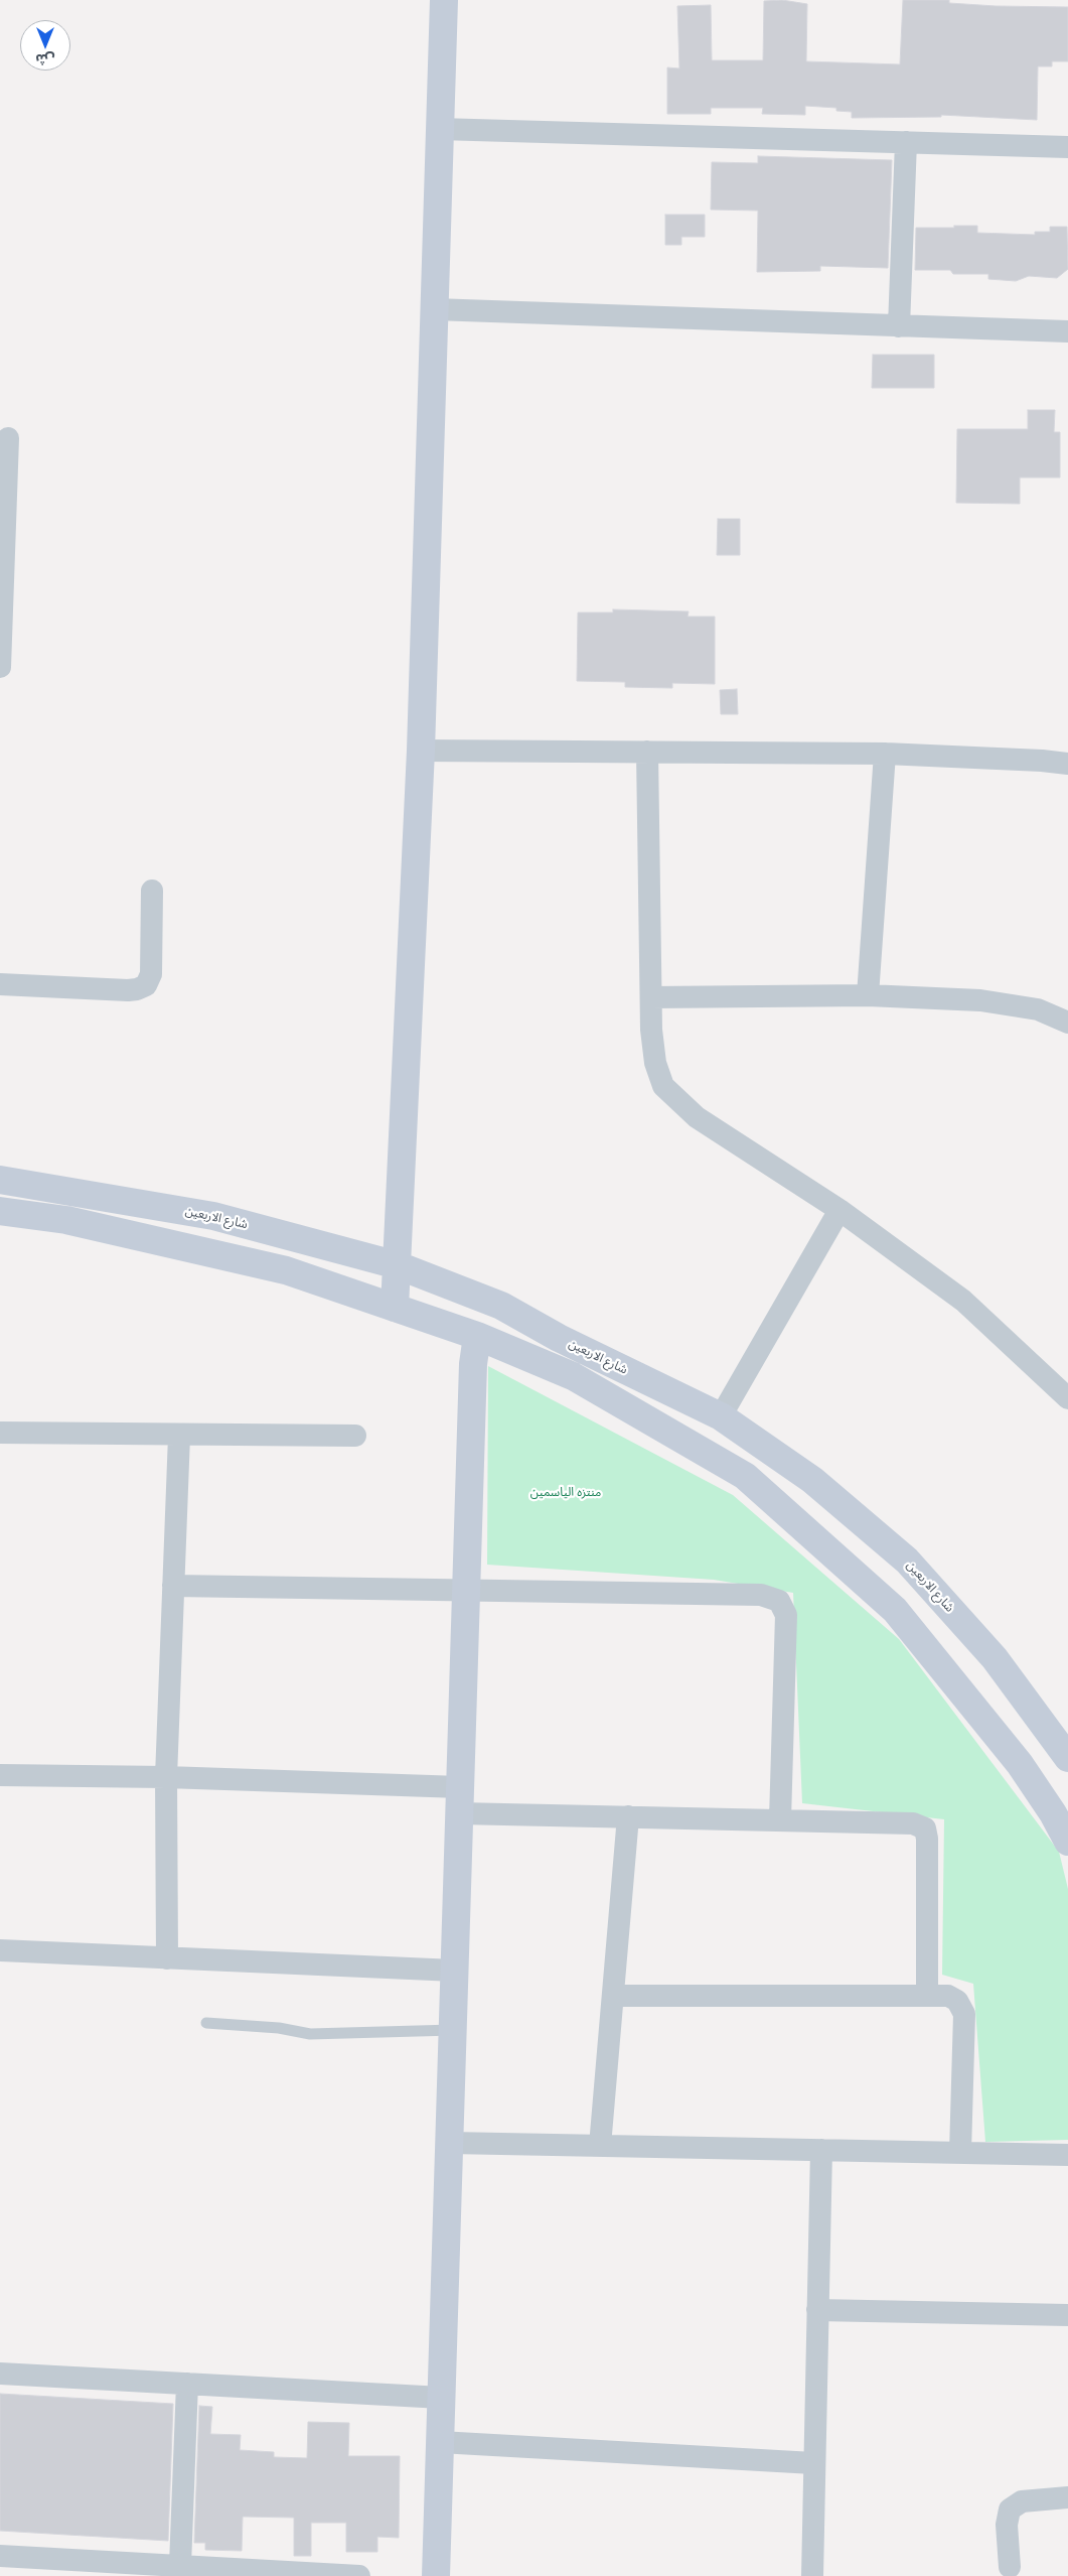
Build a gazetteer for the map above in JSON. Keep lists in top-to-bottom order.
{
  "streets": {
    "street": ["شارع الاربعين"]
  },
  "parks": ["منتزه الياسمين"],
  "north": "bottom"
}
